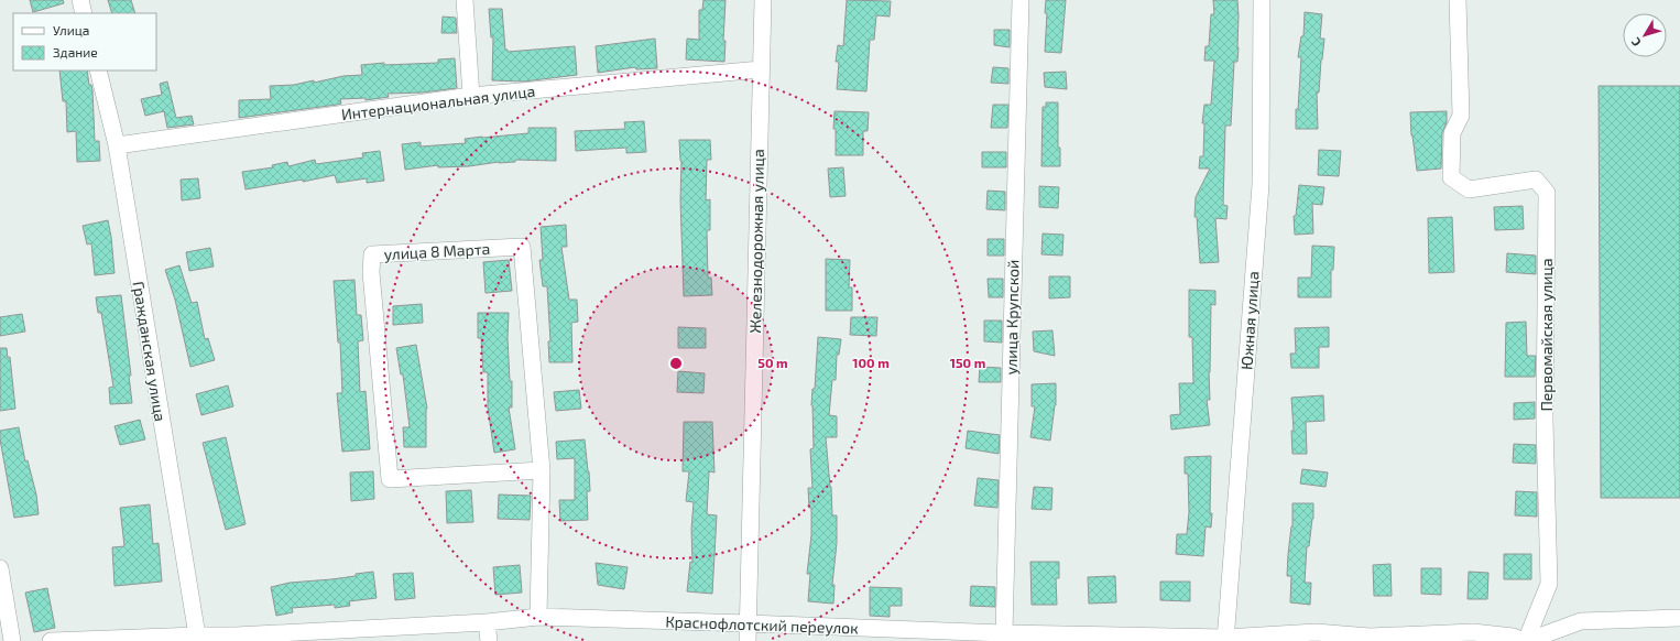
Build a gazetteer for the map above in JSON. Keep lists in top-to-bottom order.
{
  "streets": {
    "street": [
      "Интернациональная улица",
      "Железнодорожная улица",
      "улица 8 Марта",
      "улица Крупской",
      "Южная улица",
      "Первомайская улица",
      "Гражданская улица",
      "Краснофлотский переулок"
    ]
  },
  "crossings": [
    ["Интернациональная улица", "Железнодорожная улица"],
    ["Интернациональная улица", "Гражданская улица"],
    ["Железнодорожная улица", "Краснофлотский переулок"],
    ["улица 8 Марта", "Краснофлотский переулок"],
    ["улица Крупской", "Краснофлотский переулок"],
    ["Южная улица", "Краснофлотский переулок"],
    ["Первомайская улица", "Краснофлотский переулок"],
    ["Гражданская улица", "Краснофлотский переулок"]
  ],
  "legend": ["Улица", "Здание"],
  "north": "bottom left",
  "rings": ["50 m", "100 m", "150 m"]
}
